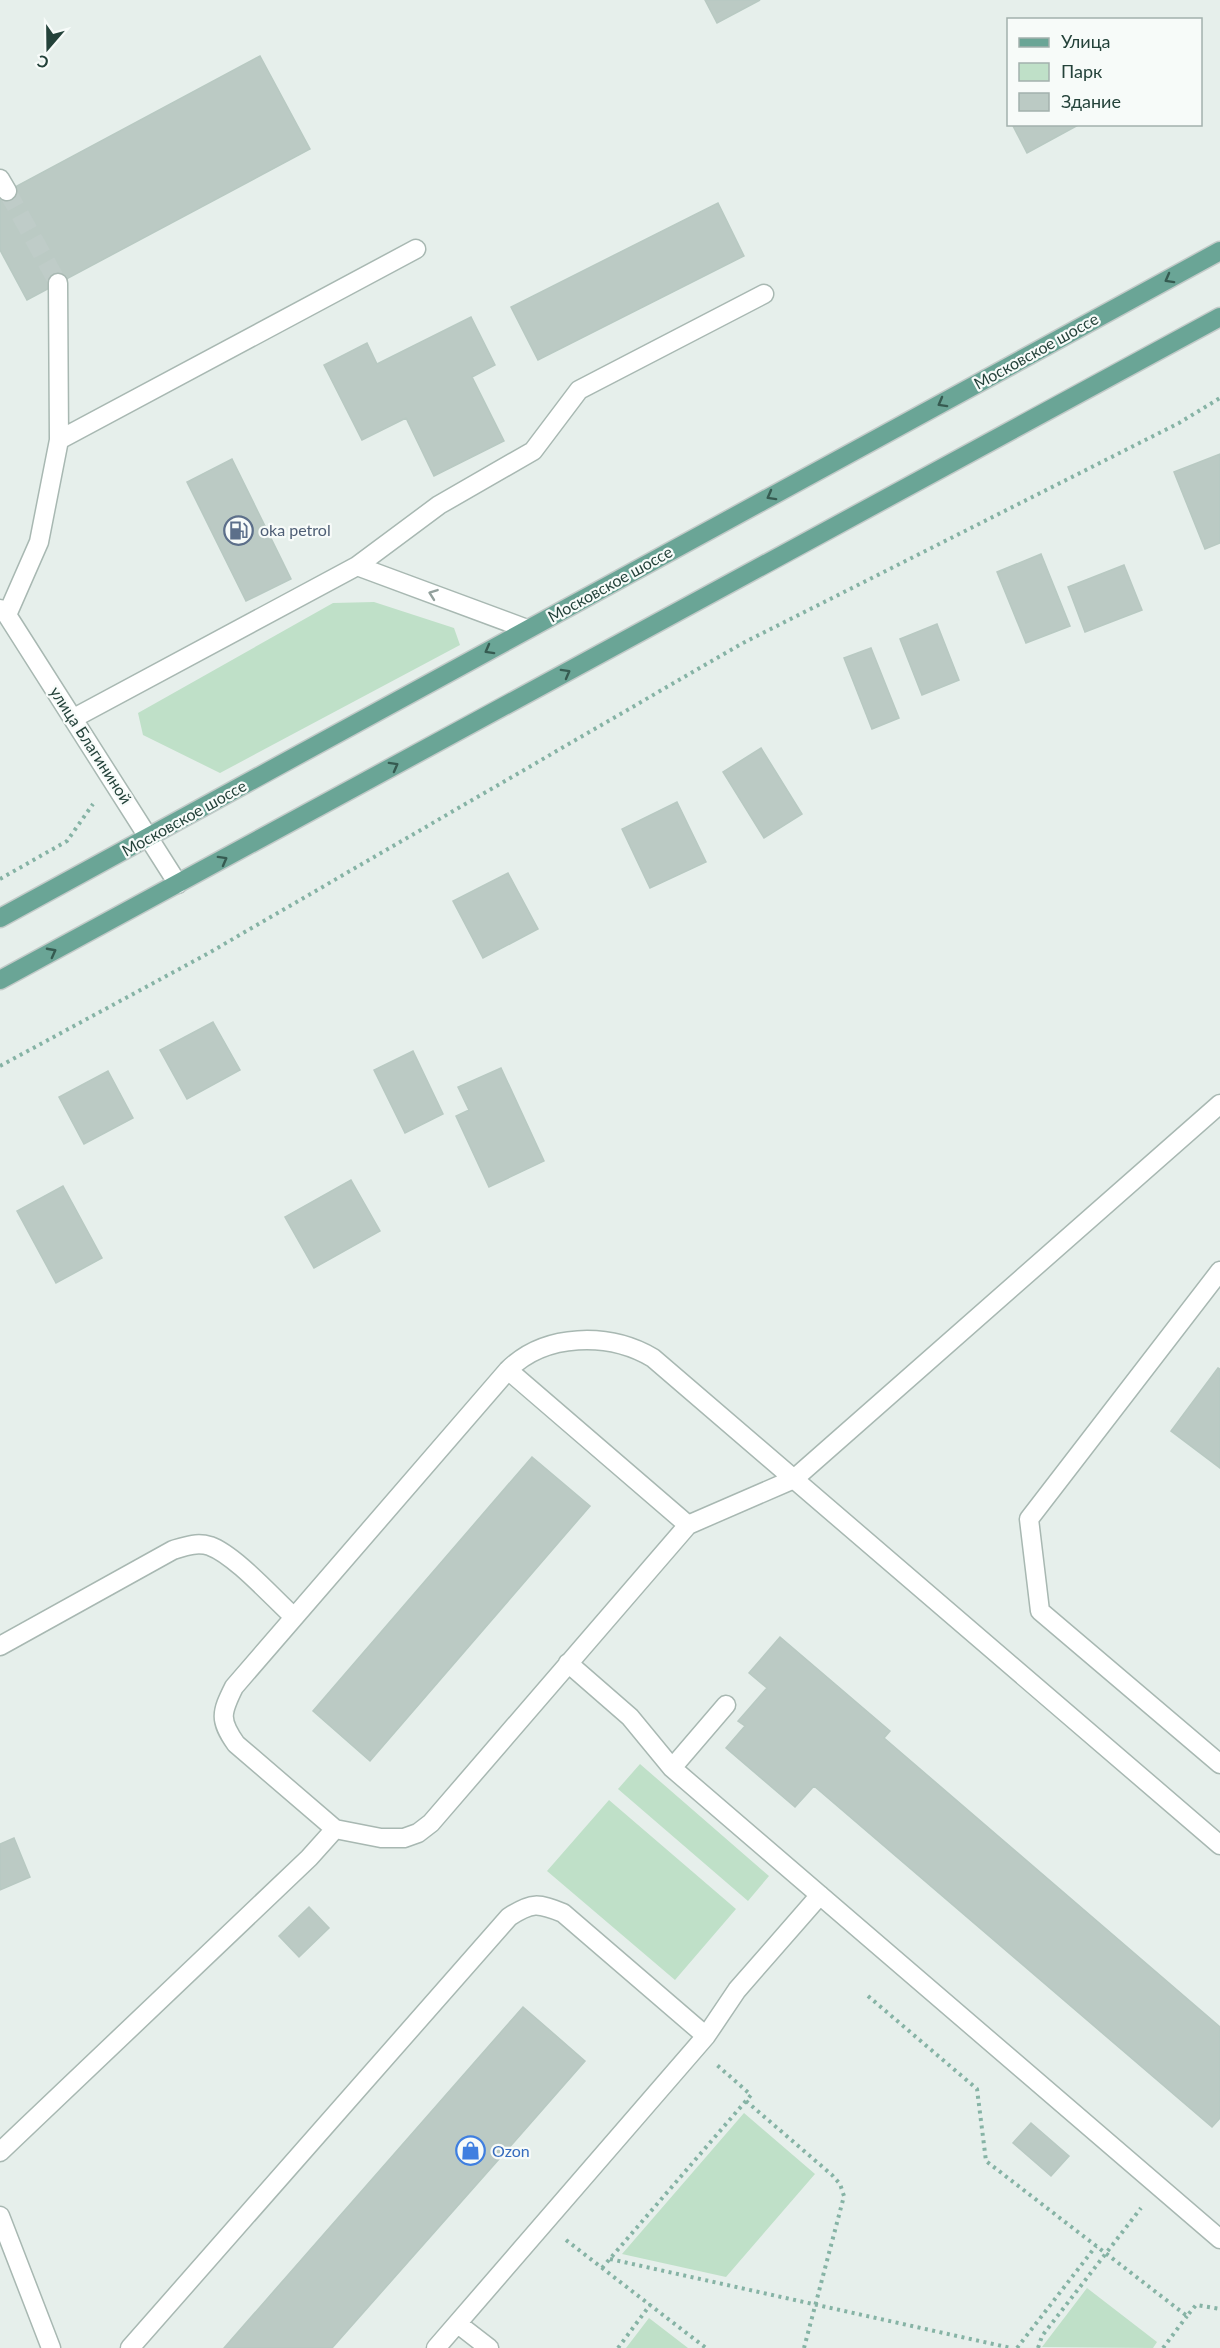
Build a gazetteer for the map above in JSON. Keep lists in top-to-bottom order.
{
  "streets": {
    "main road": ["Московское шоссе"],
    "street": ["улица Благининой"]
  },
  "crossings": [
    ["Московское шоссе", "улица Благининой"]
  ],
  "places": {
    "fuel station": ["oka petrol"],
    "shop": ["Ozon"]
  },
  "legend": ["Улица", "Парк", "Здание"],
  "north": "bottom"
}
